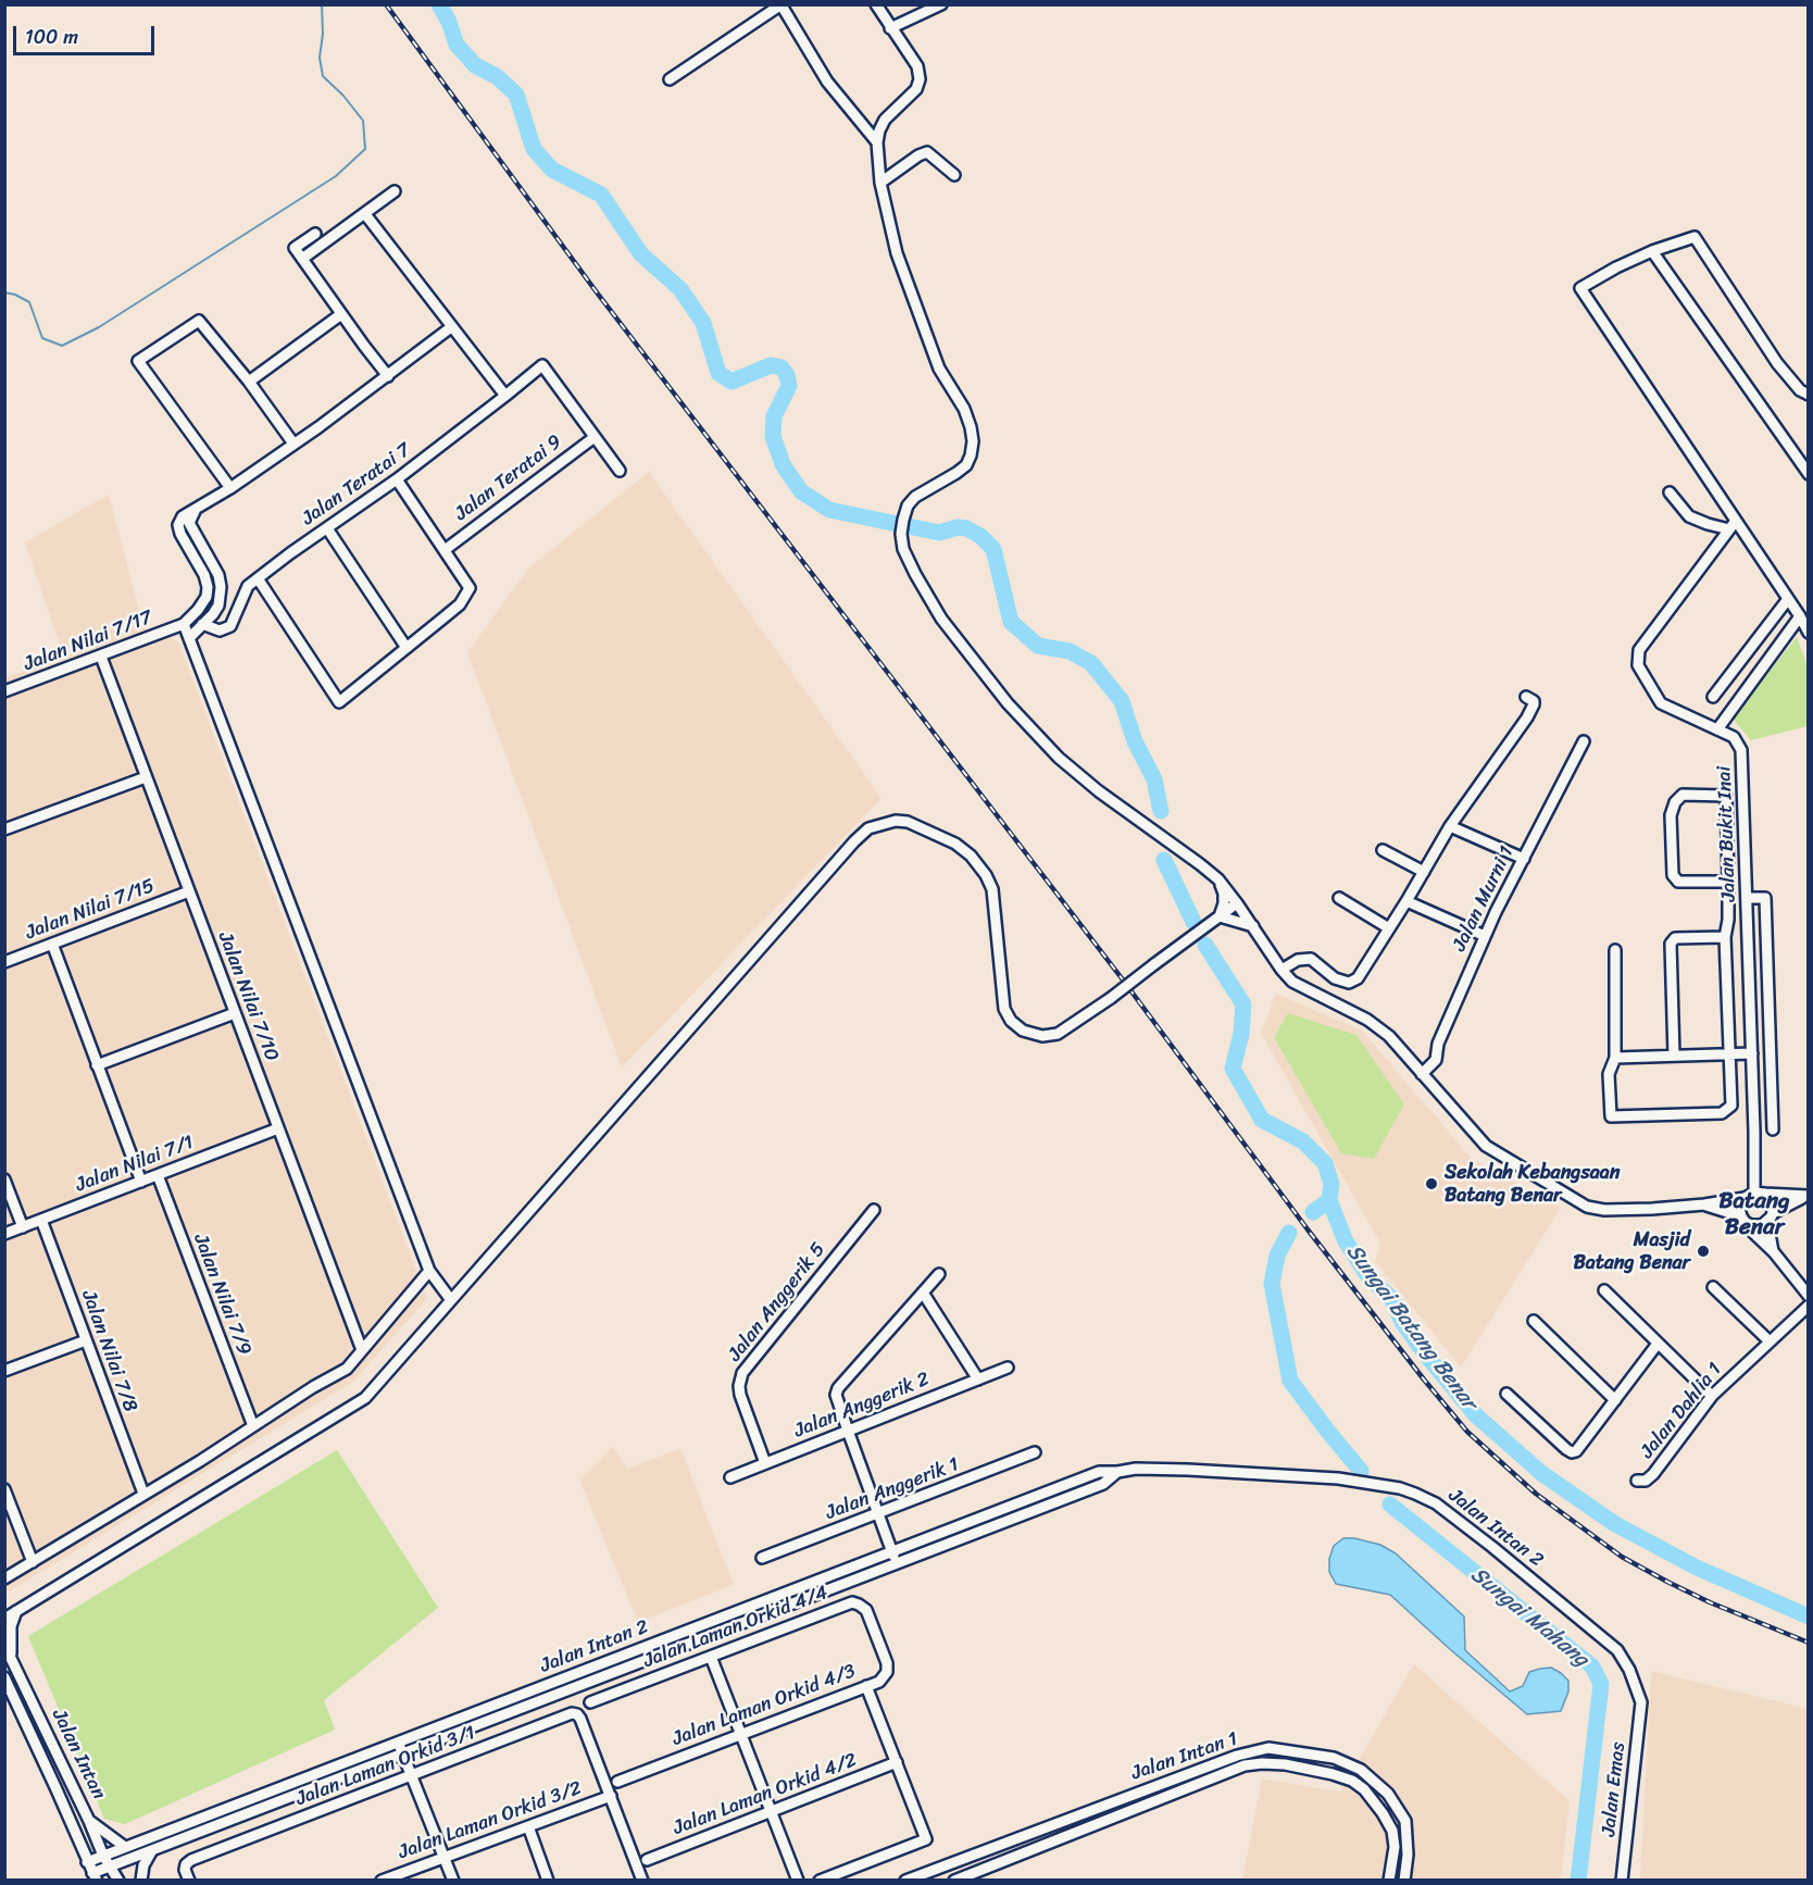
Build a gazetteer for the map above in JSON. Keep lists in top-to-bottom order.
{
  "streets": {
    "street": [
      "Jalan Teratai 9",
      "Jalan Teratai 7",
      "Jalan Nilai 7/17",
      "Jalan Bukit Inai",
      "Jalan Murni 1",
      "Jalan Nilai 7/15",
      "Jalan Nilai 7/10",
      "Jalan Nilai 7/1",
      "Jalan Nilai 7/9",
      "Jalan Anggerik 5",
      "Jalan Nilai 7/8",
      "Jalan Anggerik 2",
      "Jalan Dahlia 1",
      "Jalan Anggerik 1",
      "Jalan Intan 2",
      "Jalan Laman Orkid 4/4",
      "Jalan Laman Orkid 4/3",
      "Jalan Intan",
      "Jalan Intan 1",
      "Jalan Laman Orkid 3/1",
      "Jalan Emas",
      "Jalan Laman Orkid 4/2",
      "Jalan Laman Orkid 3/2"
    ]
  },
  "crossings": [
    ["Jalan Teratai 9", "Jalan Teratai 7"],
    ["Jalan Nilai 7/17", "Jalan Nilai 7/10"],
    ["Jalan Nilai 7/15", "Jalan Nilai 7/10"],
    ["Jalan Nilai 7/10", "Jalan Nilai 7/1"],
    ["Jalan Nilai 7/1", "Jalan Nilai 7/9"],
    ["Jalan Nilai 7/1", "Jalan Nilai 7/8"],
    ["Jalan Anggerik 5", "Jalan Anggerik 2"],
    ["Jalan Intan 2", "Jalan Intan"],
    ["Jalan Intan 2", "Jalan Emas"],
    ["Jalan Laman Orkid 4/4", "Jalan Laman Orkid 4/3"],
    ["Jalan Laman Orkid 3/1", "Jalan Laman Orkid 3/2"]
  ],
  "districts": ["Batang Benar"],
  "water": ["Sungai Batang Benar", "Sungai Mahang"],
  "places": ["Sekolah Kebangsaan Batang Benar", "Masjid Batang Benar"],
  "scale_bar": "100 m"
}
